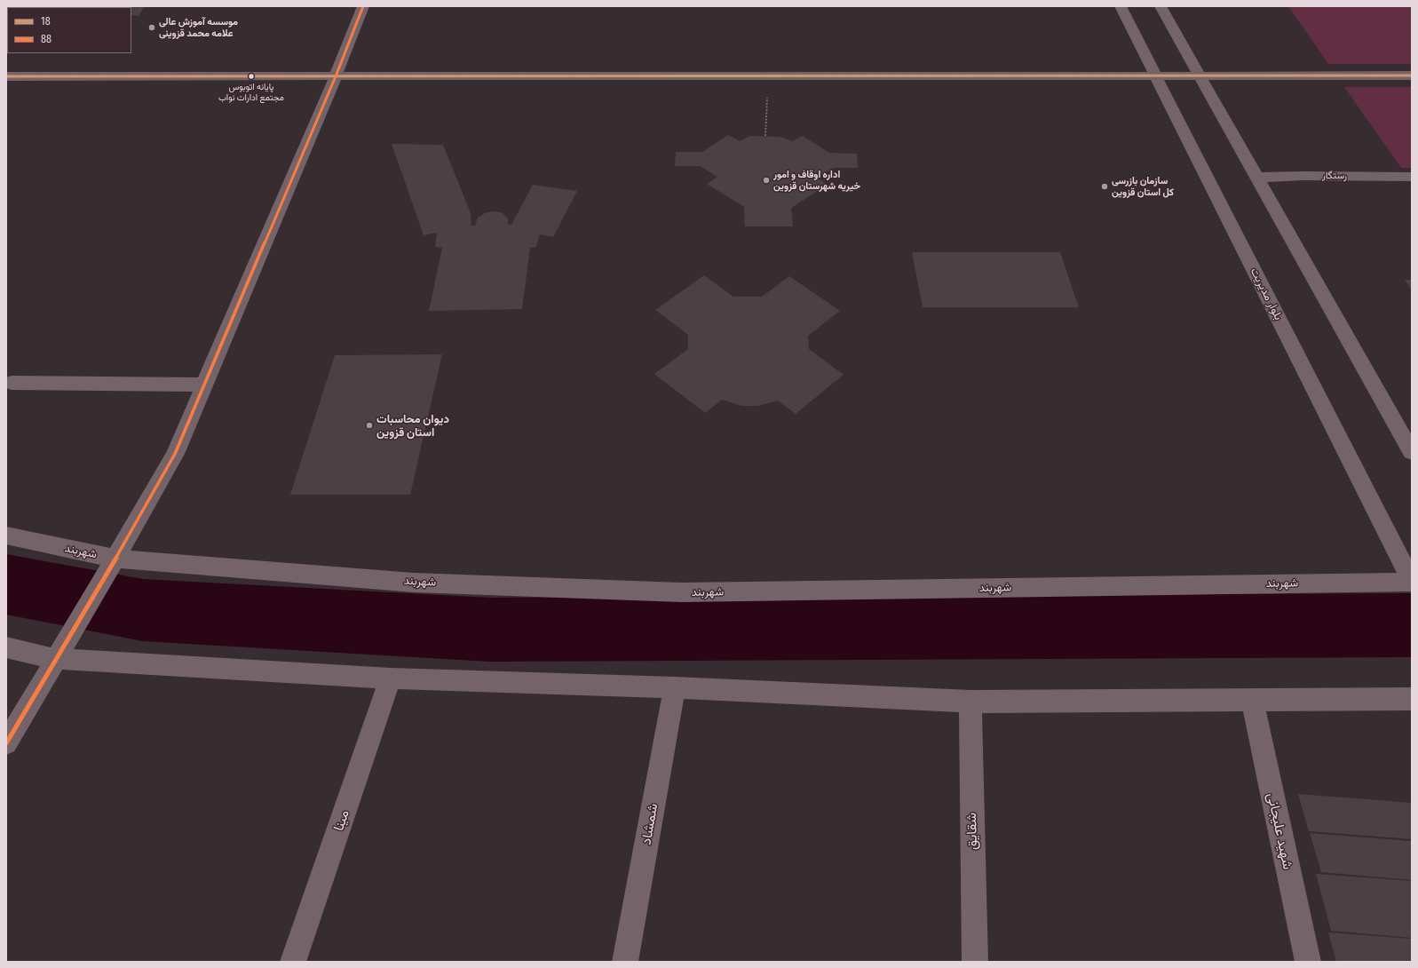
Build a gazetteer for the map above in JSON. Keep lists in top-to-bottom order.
{
  "streets": {
    "street": [
      "رستگار",
      "بلوار مدیریت",
      "شهربند",
      "مینا",
      "شمشاد",
      "شقایق",
      "شهید علیجانی"
    ]
  },
  "crossings": [
    ["بلوار مدیریت", "شهربند"]
  ],
  "places": [
    "موسسه آموزش عالی علامه محمد قزوینی",
    "پایانه اتوبوس مجتمع ادارات نواب",
    "اداره اوقاف و امور خیریه شهرستان قزوین",
    "سازمان بازرسی کل استان قزوین",
    "دیوان محاسبات استان قزوین"
  ],
  "lines": ["transit line 88", "transit line 18"],
  "legend": ["18", "88"]
}
